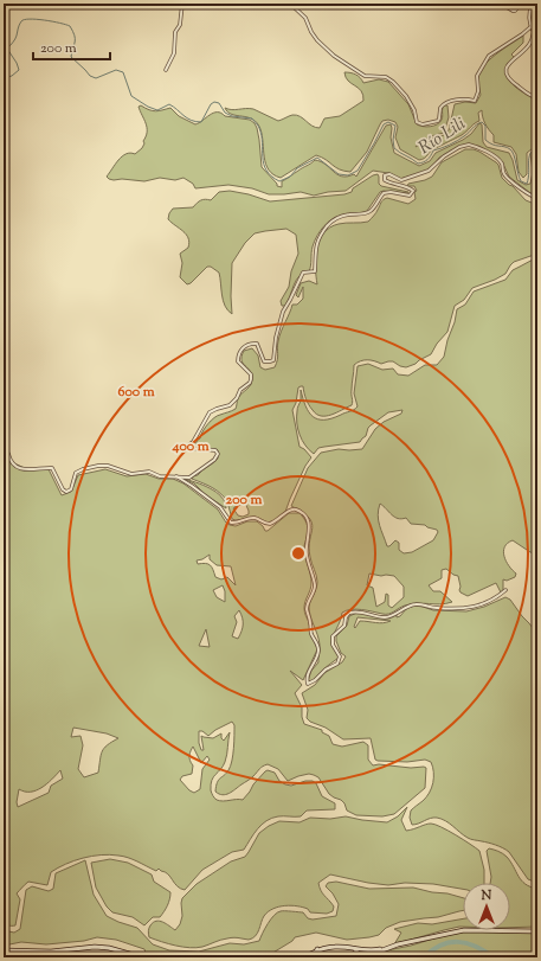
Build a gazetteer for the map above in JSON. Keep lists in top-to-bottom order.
{
  "water": ["Río Lili"],
  "scale_bar": "200 m",
  "north": "top",
  "rings": ["600 m", "400 m", "200 m"]
}
